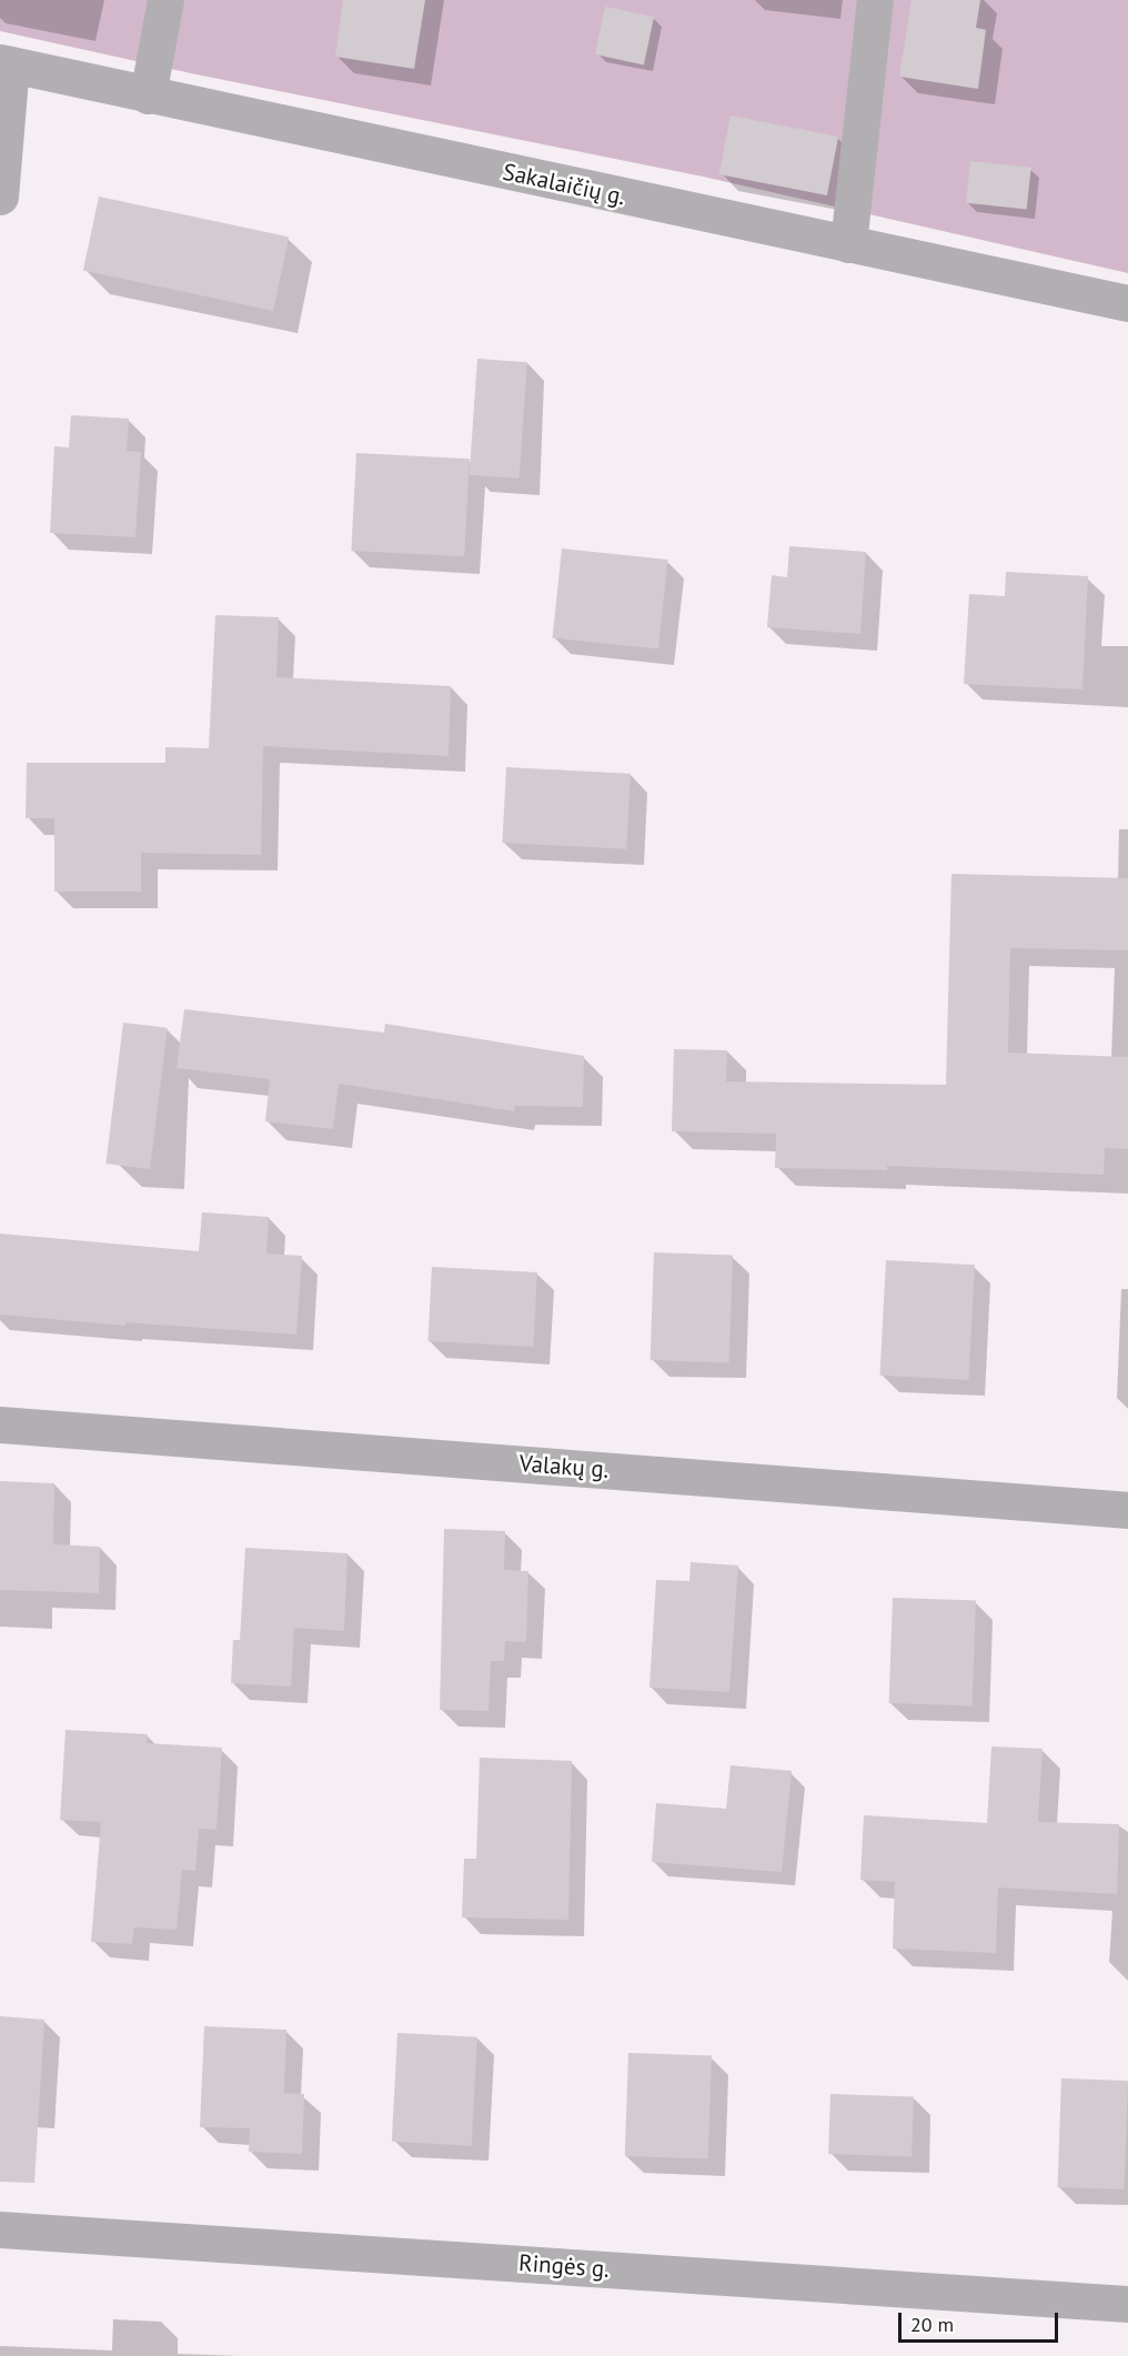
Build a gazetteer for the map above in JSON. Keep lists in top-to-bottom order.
{
  "streets": {
    "street": ["Sakalaičių g.", "Valakų g.", "Ringės g."]
  },
  "scale_bar": "20 m"
}
